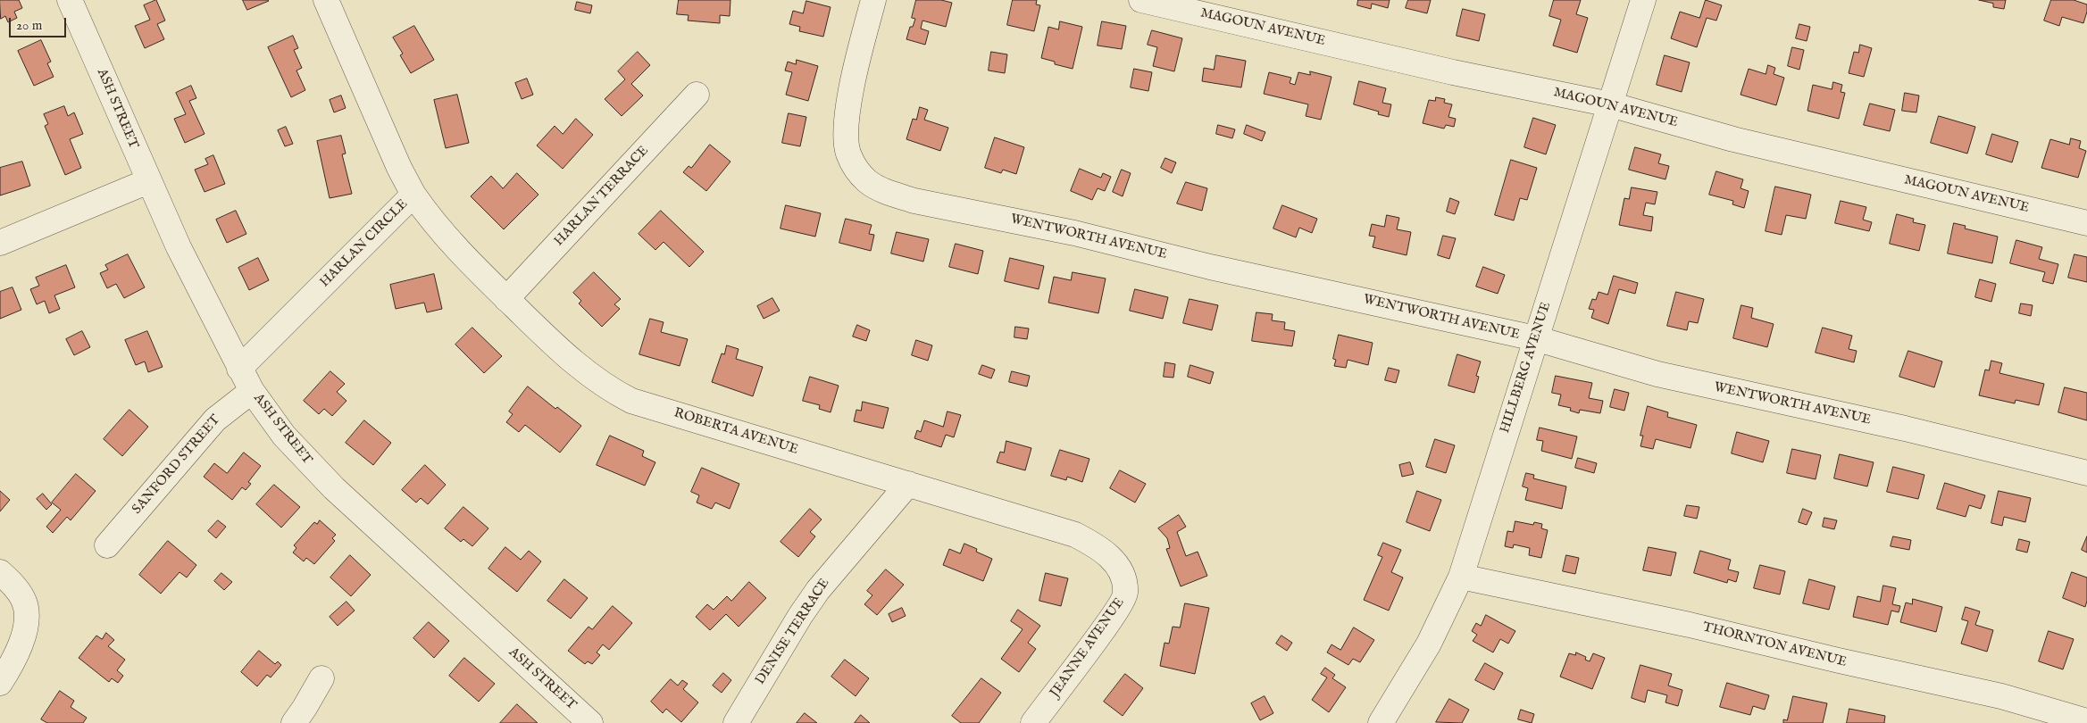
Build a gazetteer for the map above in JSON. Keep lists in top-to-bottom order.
{
  "streets": {
    "street": [
      "MAGOUN AVENUE",
      "ASH STREET",
      "HARLAN TERRACE",
      "WENTWORTH AVENUE",
      "HARLAN CIRCLE",
      "HILLBERG AVENUE",
      "ROBERTA AVENUE",
      "SANFORD STREET",
      "DENISE TERRACE",
      "THORNTON AVENUE",
      "JEANNE AVENUE"
    ]
  },
  "crossings": [
    ["MAGOUN AVENUE", "HILLBERG AVENUE"],
    ["ASH STREET", "HARLAN CIRCLE"],
    ["ASH STREET", "SANFORD STREET"],
    ["HARLAN TERRACE", "ROBERTA AVENUE"],
    ["WENTWORTH AVENUE", "HILLBERG AVENUE"],
    ["HARLAN CIRCLE", "ROBERTA AVENUE"],
    ["HILLBERG AVENUE", "THORNTON AVENUE"],
    ["ROBERTA AVENUE", "DENISE TERRACE"],
    ["ROBERTA AVENUE", "JEANNE AVENUE"]
  ],
  "scale_bar": "20 m"
}
